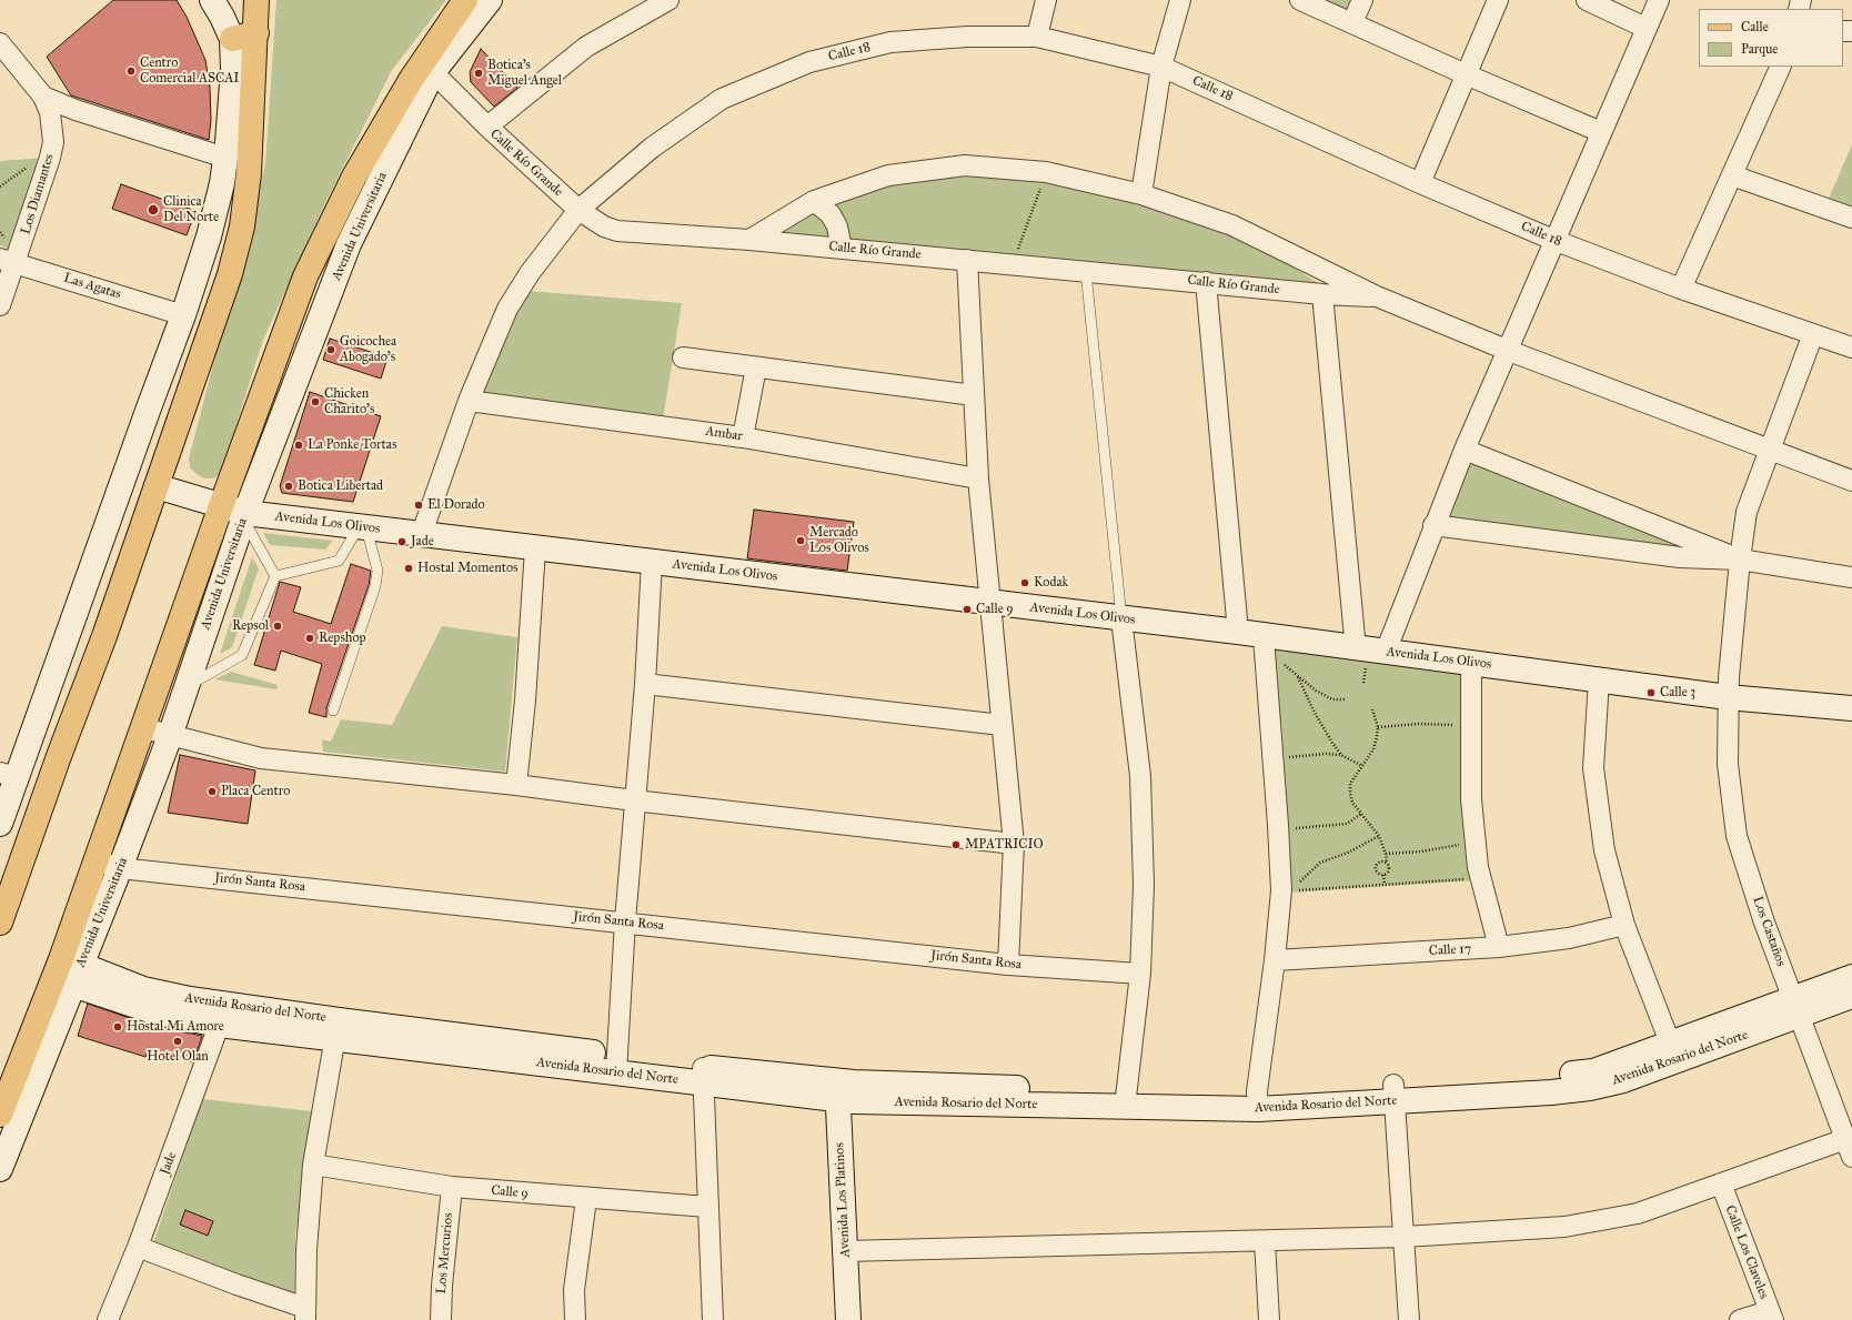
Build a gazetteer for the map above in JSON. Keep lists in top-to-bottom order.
{
  "streets": {
    "main road": ["Avenida Universitaria"],
    "street": [
      "Calle 18",
      "Calle Río Grande",
      "Los Diamantes",
      "Las Agatas",
      "Ambar",
      "Avenida Los Olivos",
      "Jirón Santa Rosa",
      "Los Castaños",
      "Calle 17",
      "Avenida Rosario del Norte",
      "Jade",
      "Calle 9",
      "Avenida Los Platinos",
      "Calle Los Claveles",
      "Los Mercurios"
    ]
  },
  "crossings": [
    ["Calle 18", "Calle Río Grande"],
    ["Calle 18", "Los Castaños"],
    ["Calle Río Grande", "Avenida Universitaria"],
    ["Los Diamantes", "Las Agatas"],
    ["Avenida Universitaria", "Avenida Los Olivos"],
    ["Avenida Universitaria", "Jirón Santa Rosa"],
    ["Avenida Universitaria", "Avenida Rosario del Norte"],
    ["Avenida Los Olivos", "Los Castaños"],
    ["Los Castaños", "Avenida Rosario del Norte"],
    ["Avenida Rosario del Norte", "Jade"],
    ["Avenida Rosario del Norte", "Avenida Los Platinos"],
    ["Calle 9", "Los Mercurios"]
  ],
  "places": [
    "Centro Comercial ASCAI",
    "Botica's Miguel Angel",
    "Clinica Del Norte",
    "Goicochea Abogado's",
    "Chicken Charito's",
    "La Ponke Tortas",
    "Botica Libertad",
    "El Dorado",
    "Mercado Los Olivos",
    "Jade",
    "Hostal Momentos",
    "Kodak",
    "Calle 9",
    "Repsol",
    "Repshop",
    "Calle 3",
    "Placa Centro",
    "MPATRICIO",
    "Hostal Mi Amore",
    "Hotel Olan"
  ],
  "legend": ["Calle", "Parque"]
}
